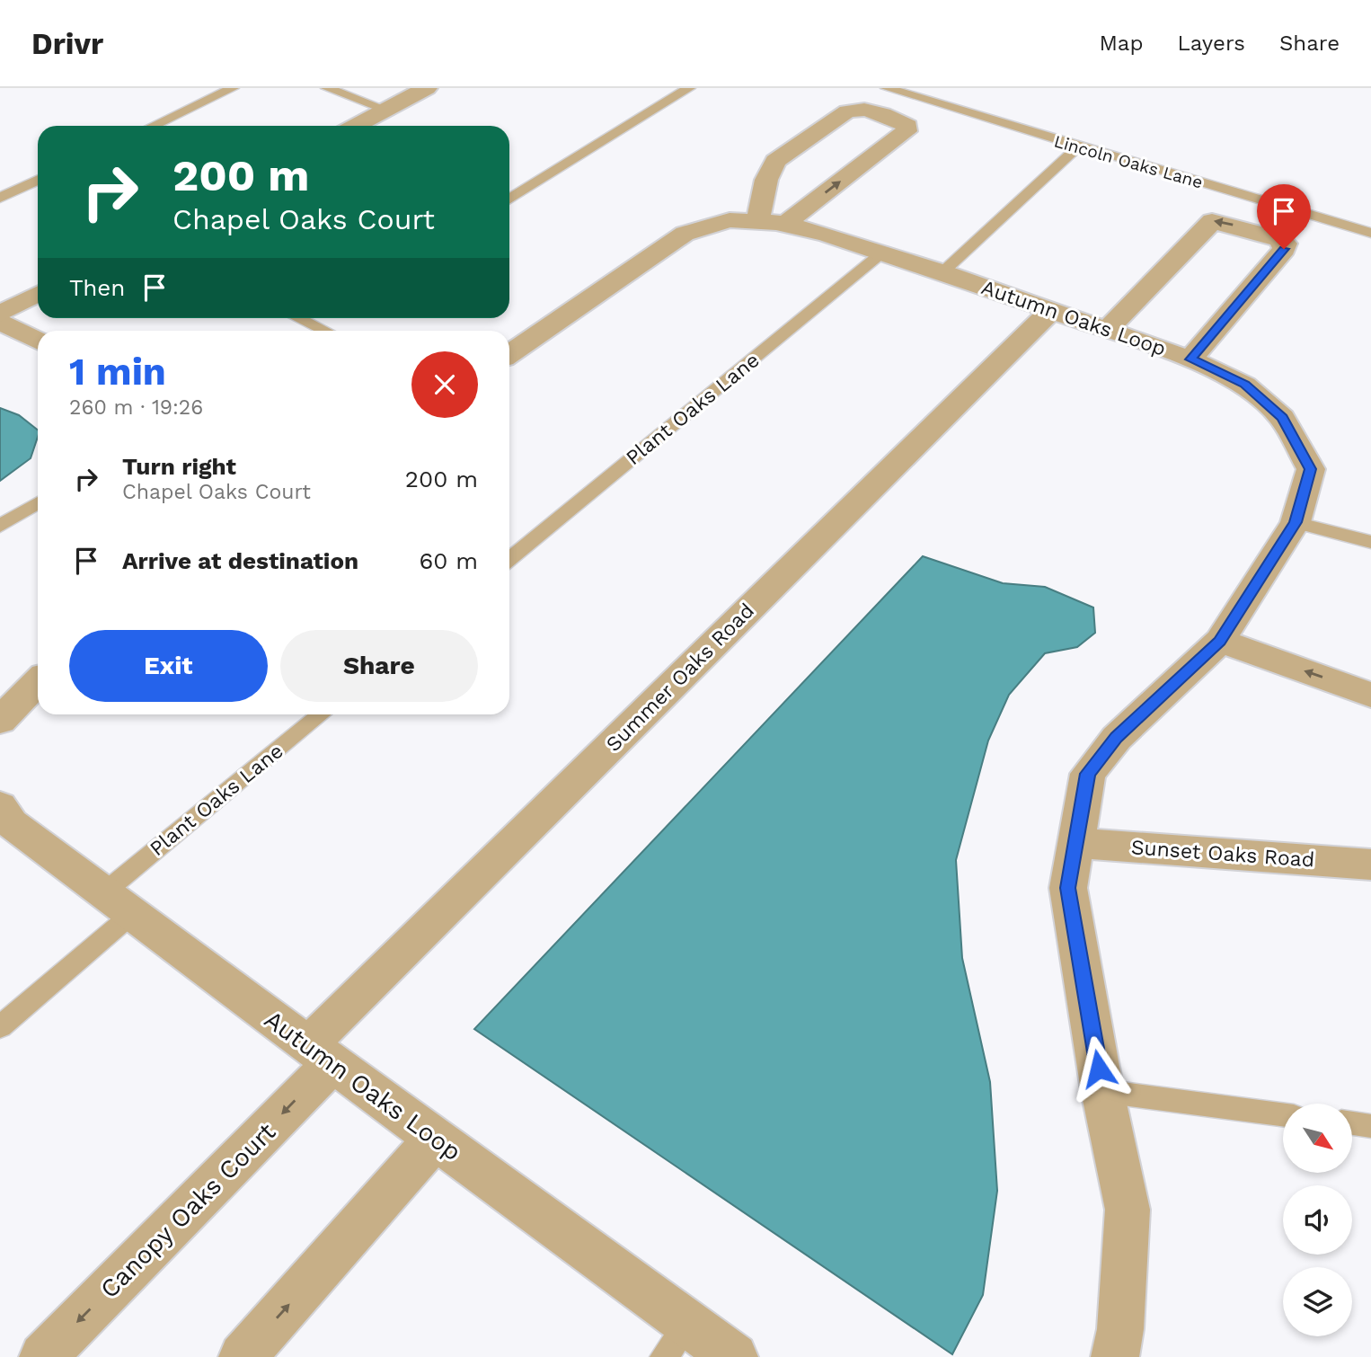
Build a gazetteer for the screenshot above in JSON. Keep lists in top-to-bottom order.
{
  "streets": {
    "street": [
      "Autumn Oaks Loop",
      "Summer Oaks Road",
      "Sunset Oaks Road",
      "Canopy Oaks Court"
    ],
    "lane": ["Lincoln Oaks Lane", "Plant Oaks Lane"]
  },
  "crossings": [
    ["Autumn Oaks Loop", "Plant Oaks Lane"],
    ["Autumn Oaks Loop", "Summer Oaks Road"],
    ["Autumn Oaks Loop", "Sunset Oaks Road"],
    ["Autumn Oaks Loop", "Canopy Oaks Court"],
    ["Summer Oaks Road", "Canopy Oaks Court"]
  ],
  "north": "bottom right",
  "page": {
    "header": "Drivr",
    "nav": ["Map", "Layers", "Share"],
    "turn": ["200 m", "Chapel Oaks Court"],
    "then": "Then",
    "heading": ["1 min", "260 m · 19:26"],
    "list": [
      {
        "name": "Turn right",
        "note": "Chapel Oaks Court",
        "value": "200 m"
      },
      {
        "name": "Arrive at destination",
        "value": "60 m"
      }
    ],
    "buttons": ["Exit", "Share"]
  }
}
